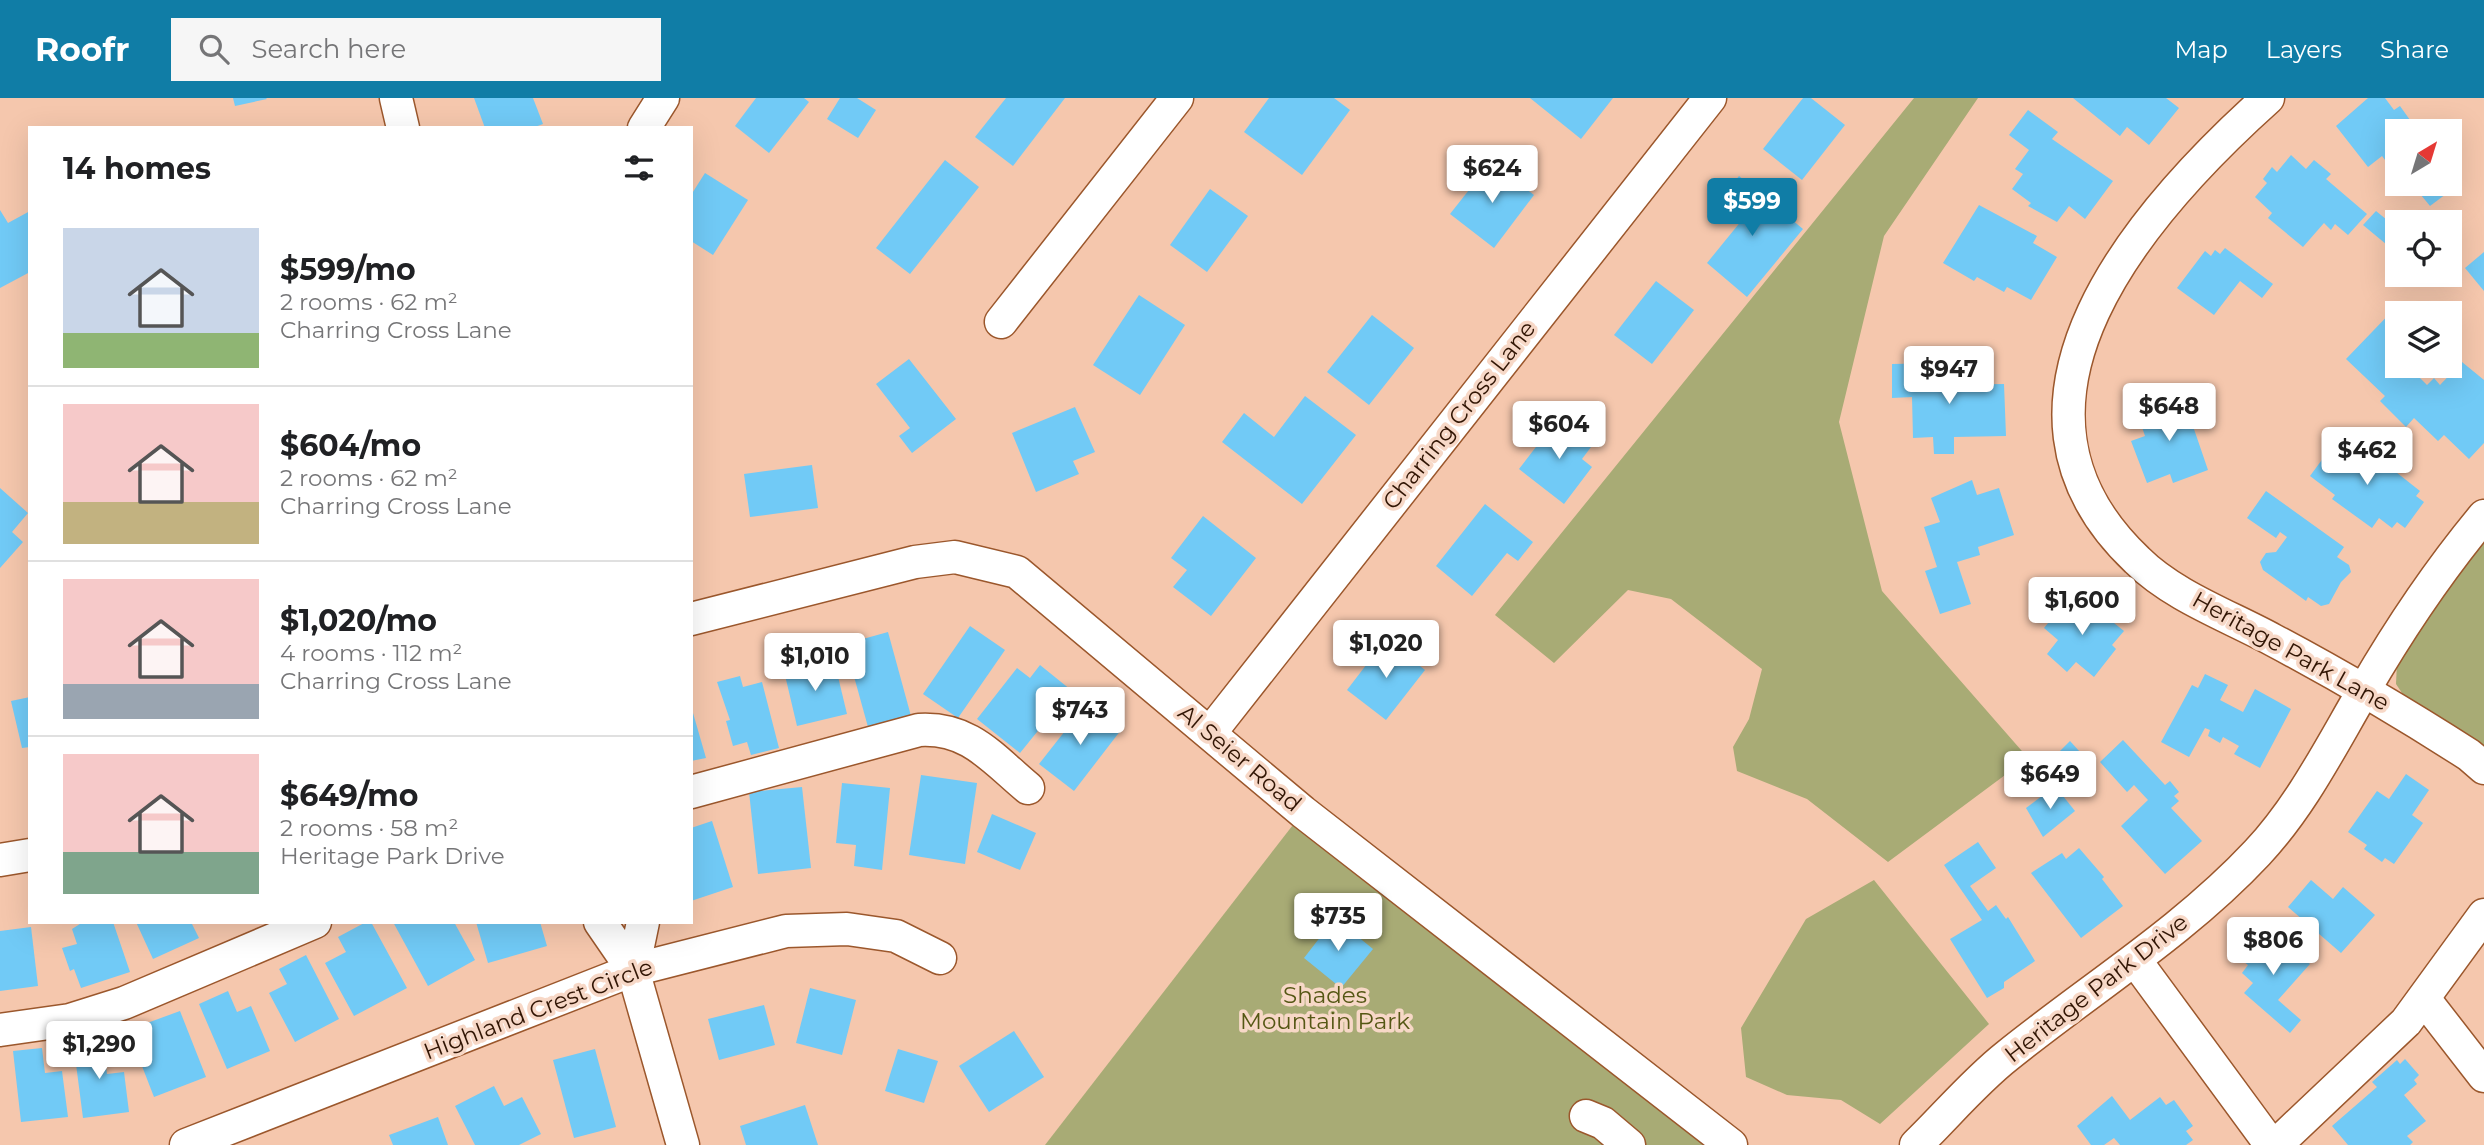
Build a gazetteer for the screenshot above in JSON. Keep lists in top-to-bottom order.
{
  "streets": {
    "street": [
      "Charring Cross Lane",
      "Heritage Park Lane",
      "Al Seier Road",
      "Heritage Park Drive",
      "Highland Crest Circle"
    ]
  },
  "crossings": [
    ["Charring Cross Lane", "Al Seier Road"],
    ["Heritage Park Lane", "Heritage Park Drive"]
  ],
  "parks": ["Shades Mountain Park"],
  "north": "top right",
  "page": {
    "header": "Roofr",
    "search": "Search here",
    "nav": ["Map", "Layers", "Share"],
    "heading": "14 homes",
    "price": [
      "$624",
      "$599",
      "$947",
      "$648",
      "$604",
      "$462",
      "$1,600",
      "$1,020",
      "$1,010",
      "$743",
      "$649",
      "$735",
      "$806",
      "$1,290"
    ],
    "list": [
      {
        "name": "$599/mo",
        "note": "2 rooms · 62 m² · Charring Cross Lane"
      },
      {
        "name": "$604/mo",
        "note": "2 rooms · 62 m² · Charring Cross Lane"
      },
      {
        "name": "$1,020/mo",
        "note": "4 rooms · 112 m² · Charring Cross Lane"
      },
      {
        "name": "$649/mo",
        "note": "2 rooms · 58 m² · Heritage Park Drive"
      }
    ]
  }
}
